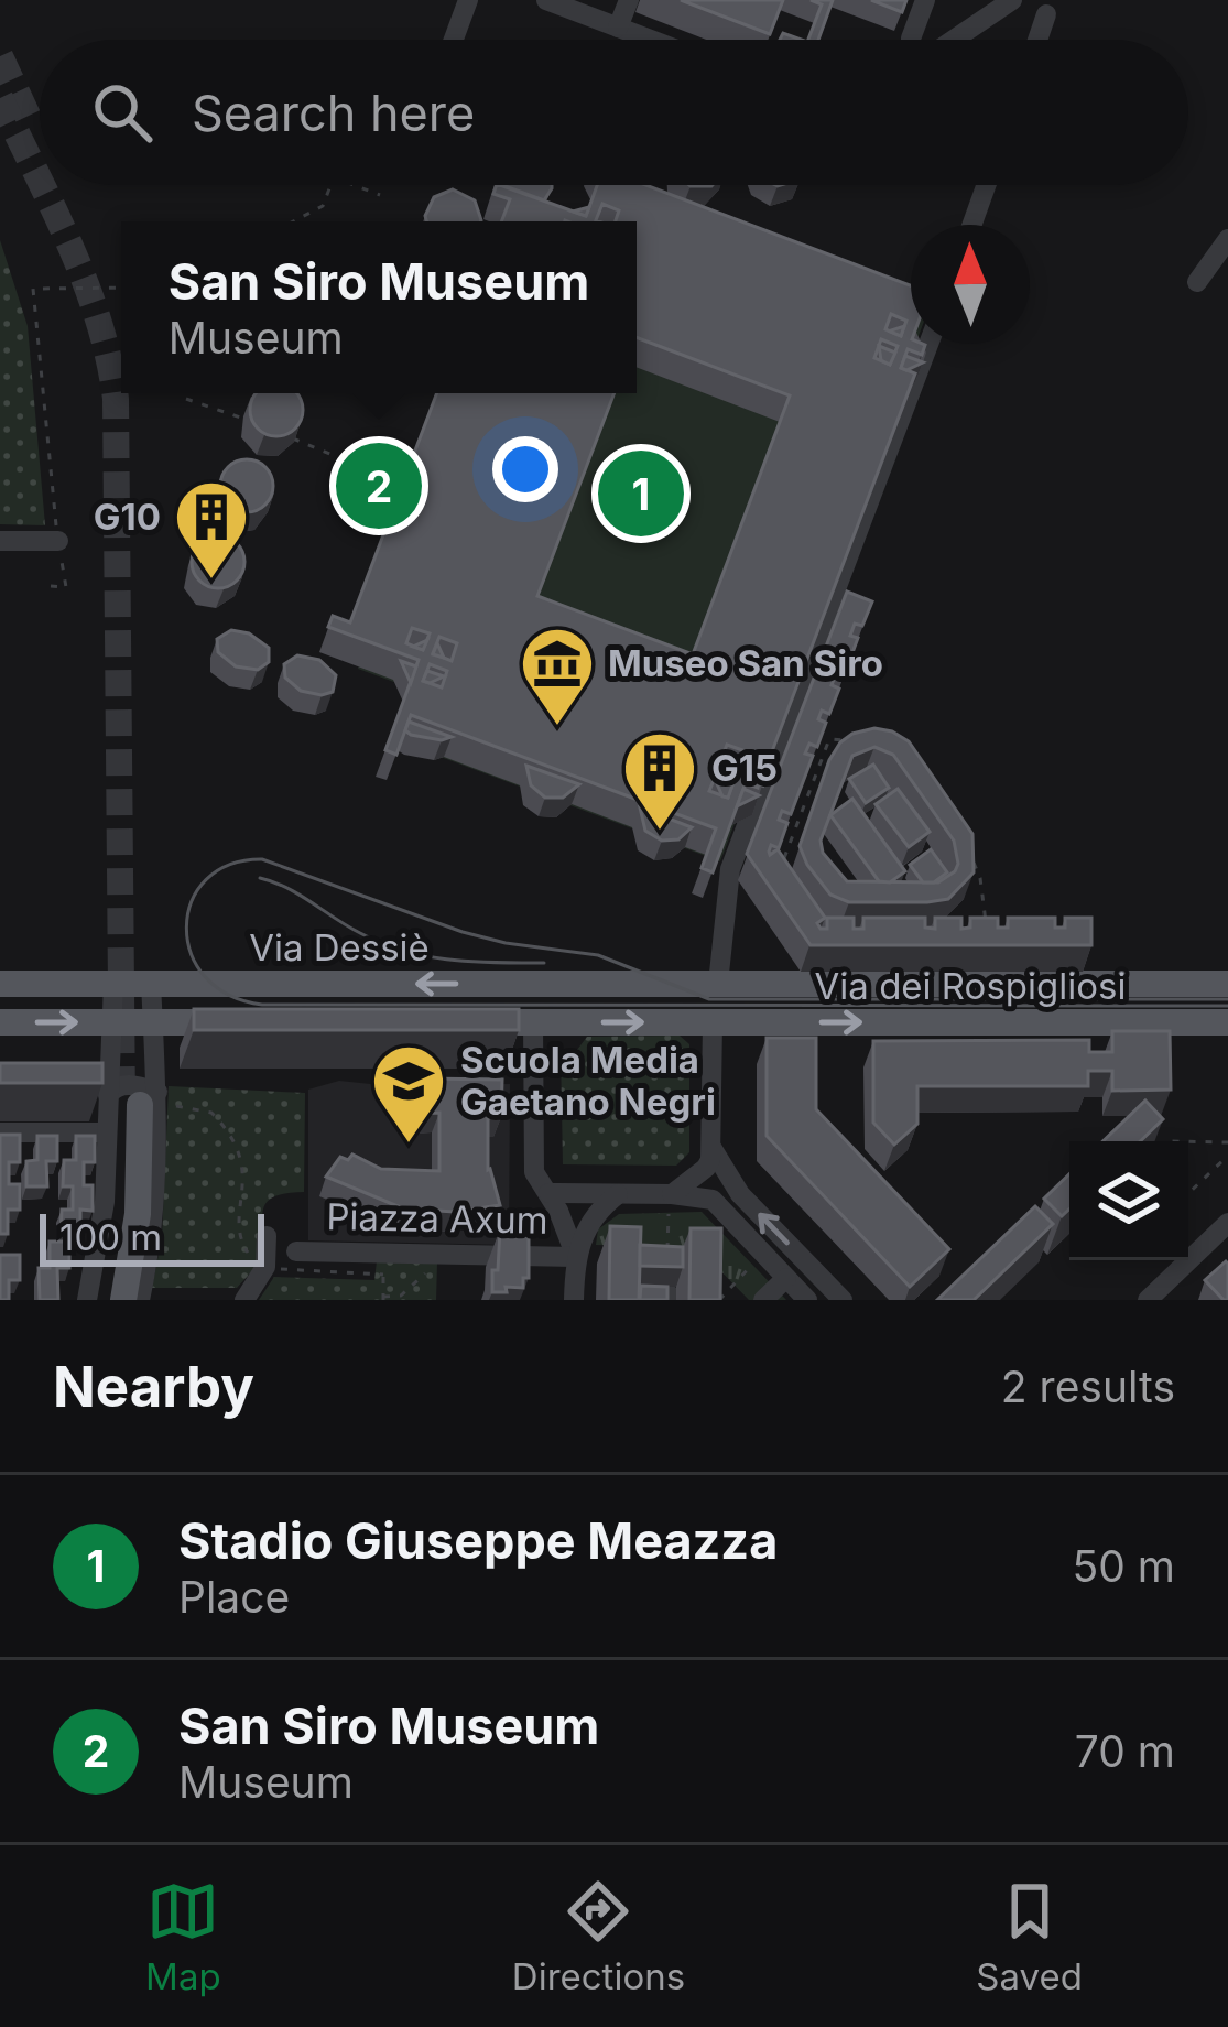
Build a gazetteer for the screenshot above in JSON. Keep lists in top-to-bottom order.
{
  "streets": {
    "main road": ["Via Dessiè", "Via dei Rospigliosi"],
    "street": ["Piazza Axum"]
  },
  "places": {
    "building": ["G10", "G15"],
    "museum": ["Museo San Siro"],
    "school or university": ["Scuola Media Gaetano Negri"]
  },
  "scale_bar": "100 m",
  "north": "top",
  "page": {
    "search": "Search here",
    "popup": ["San Siro Museum", "Museum"],
    "pins": ["2", "1"],
    "scale": "100 m",
    "heading": ["Nearby", "2 results"],
    "list": [
      {
        "mark": "1",
        "name": "Stadio Giuseppe Meazza",
        "note": "Place",
        "value": "50 m"
      },
      {
        "mark": "2",
        "name": "San Siro Museum",
        "note": "Museum",
        "value": "70 m"
      }
    ],
    "nav": ["Map", "Directions", "Saved"]
  }
}
